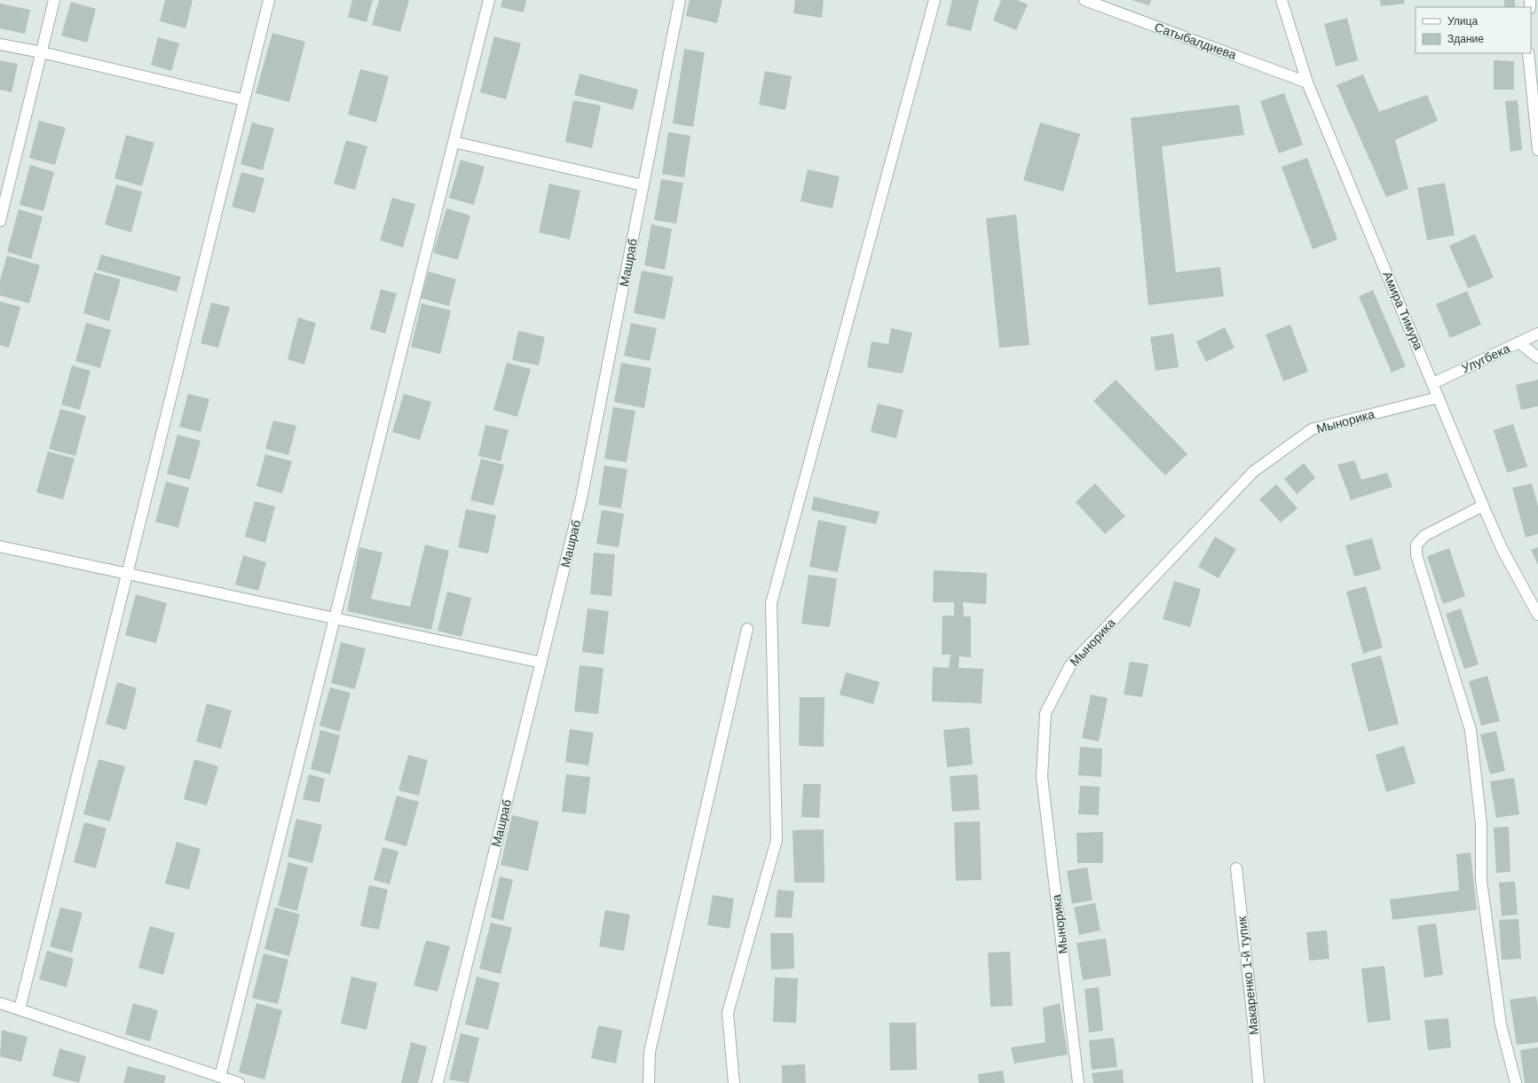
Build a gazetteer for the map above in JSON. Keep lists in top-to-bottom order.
{
  "streets": {
    "street": [
      "Сатыбалдиева",
      "Машраб",
      "Амира Тимура",
      "Улугбека",
      "Мынорика",
      "Макаренко 1-й тупик"
    ]
  },
  "crossings": [
    ["Сатыбалдиева", "Амира Тимура"],
    ["Амира Тимура", "Улугбека"],
    ["Амира Тимура", "Мынорика"]
  ],
  "legend": ["Улица", "Здание"]
}
